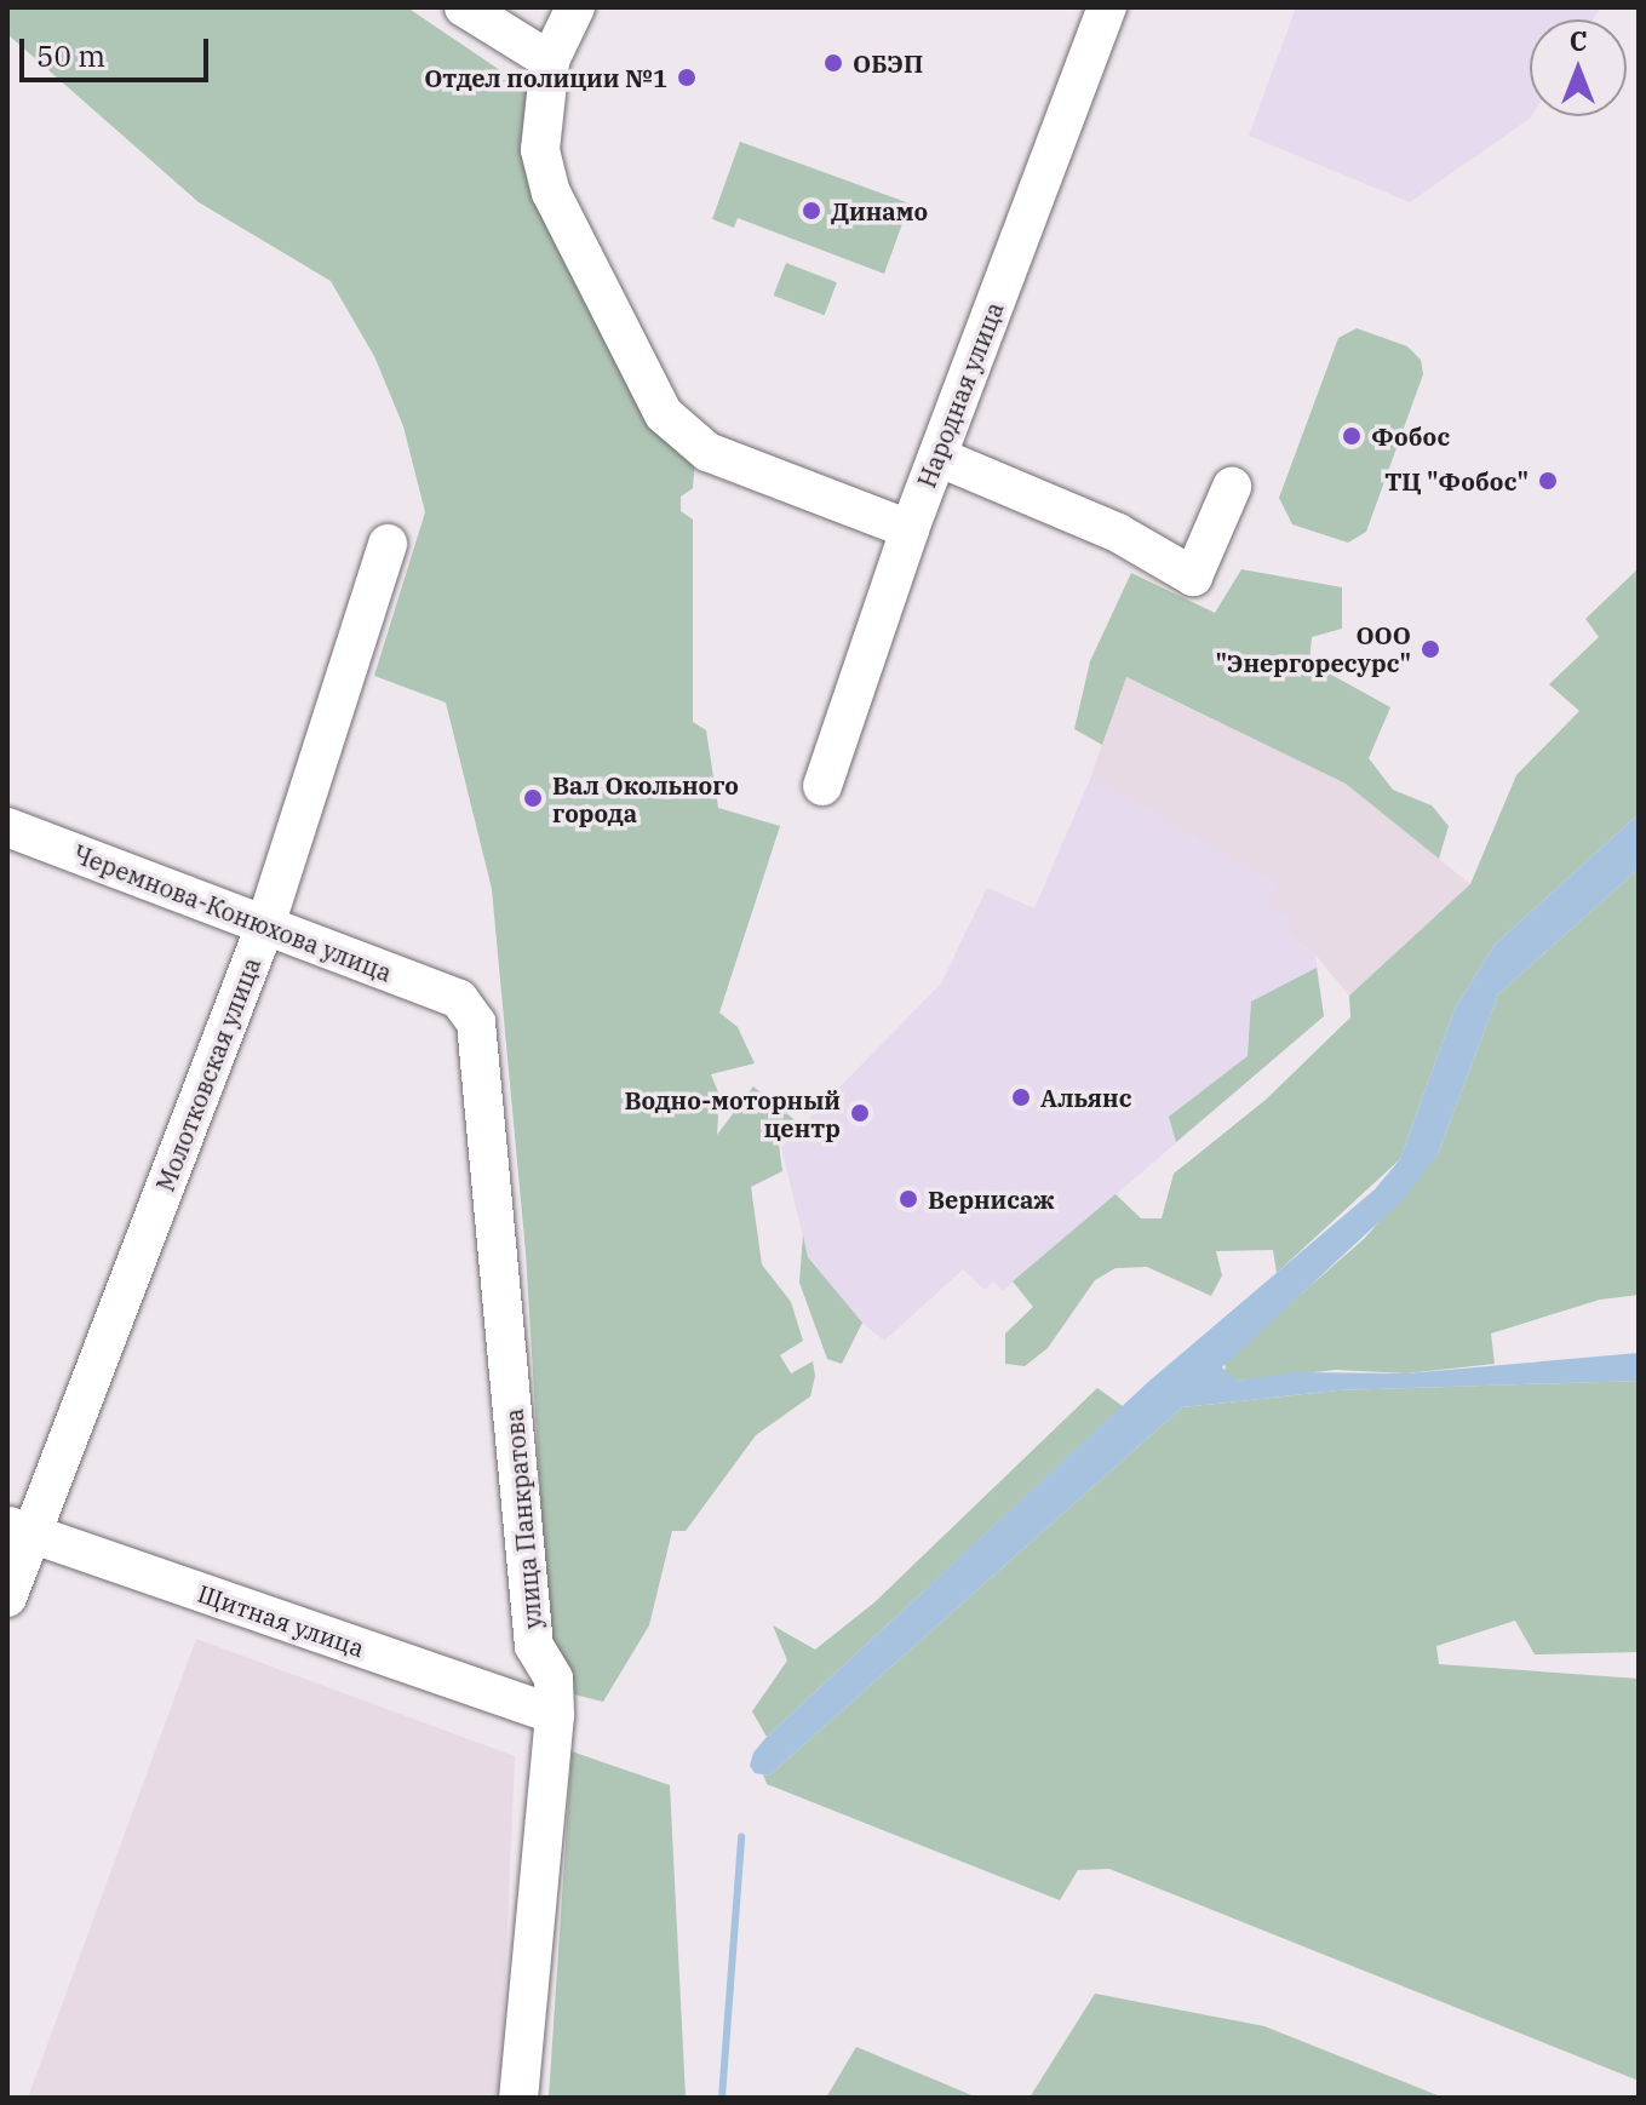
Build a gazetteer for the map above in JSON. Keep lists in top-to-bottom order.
{
  "streets": {
    "street": [
      "Народная улица",
      "Черемнова-Конюхова улица",
      "Молотковская улица",
      "улица Панкратова",
      "Щитная улица"
    ]
  },
  "crossings": [
    ["Черемнова-Конюхова улица", "Молотковская улица"],
    ["Черемнова-Конюхова улица", "улица Панкратова"],
    ["Молотковская улица", "Щитная улица"],
    ["улица Панкратова", "Щитная улица"]
  ],
  "places": [
    "ОБЭП",
    "Отдел полиции №1",
    "Динамо",
    "Фобос",
    "ТЦ \"Фобос\"",
    "ООО \"Энергоресурс\"",
    "Вал Окольного города",
    "Альянс",
    "Водно-моторный центр",
    "Вернисаж"
  ],
  "scale_bar": "50 m",
  "north": "top"
}
